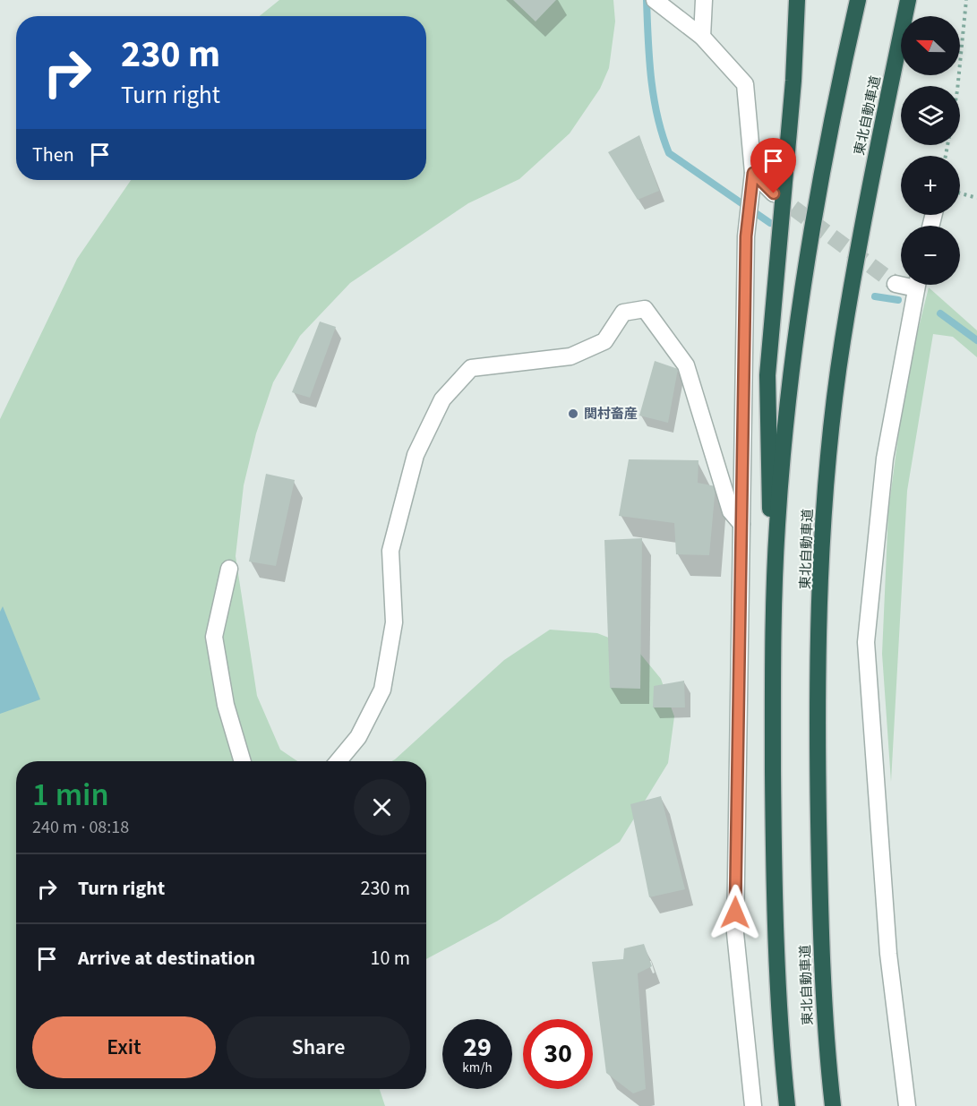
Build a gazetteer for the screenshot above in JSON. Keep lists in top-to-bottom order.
{
  "streets": {
    "highway": ["東北自動車道"]
  },
  "places": ["関村畜産"],
  "north": "left",
  "page": {
    "map_buttons": ["+", "−"],
    "turn": ["230 m", "Turn right"],
    "then": "Then",
    "heading": ["1 min", "240 m · 08:18"],
    "list": [
      {
        "name": "Turn right",
        "value": "230 m"
      },
      {
        "name": "Arrive at destination",
        "value": "10 m"
      }
    ],
    "buttons": ["Exit", "Share"],
    "speed": "29 km/h",
    "limit": "30"
  }
}
